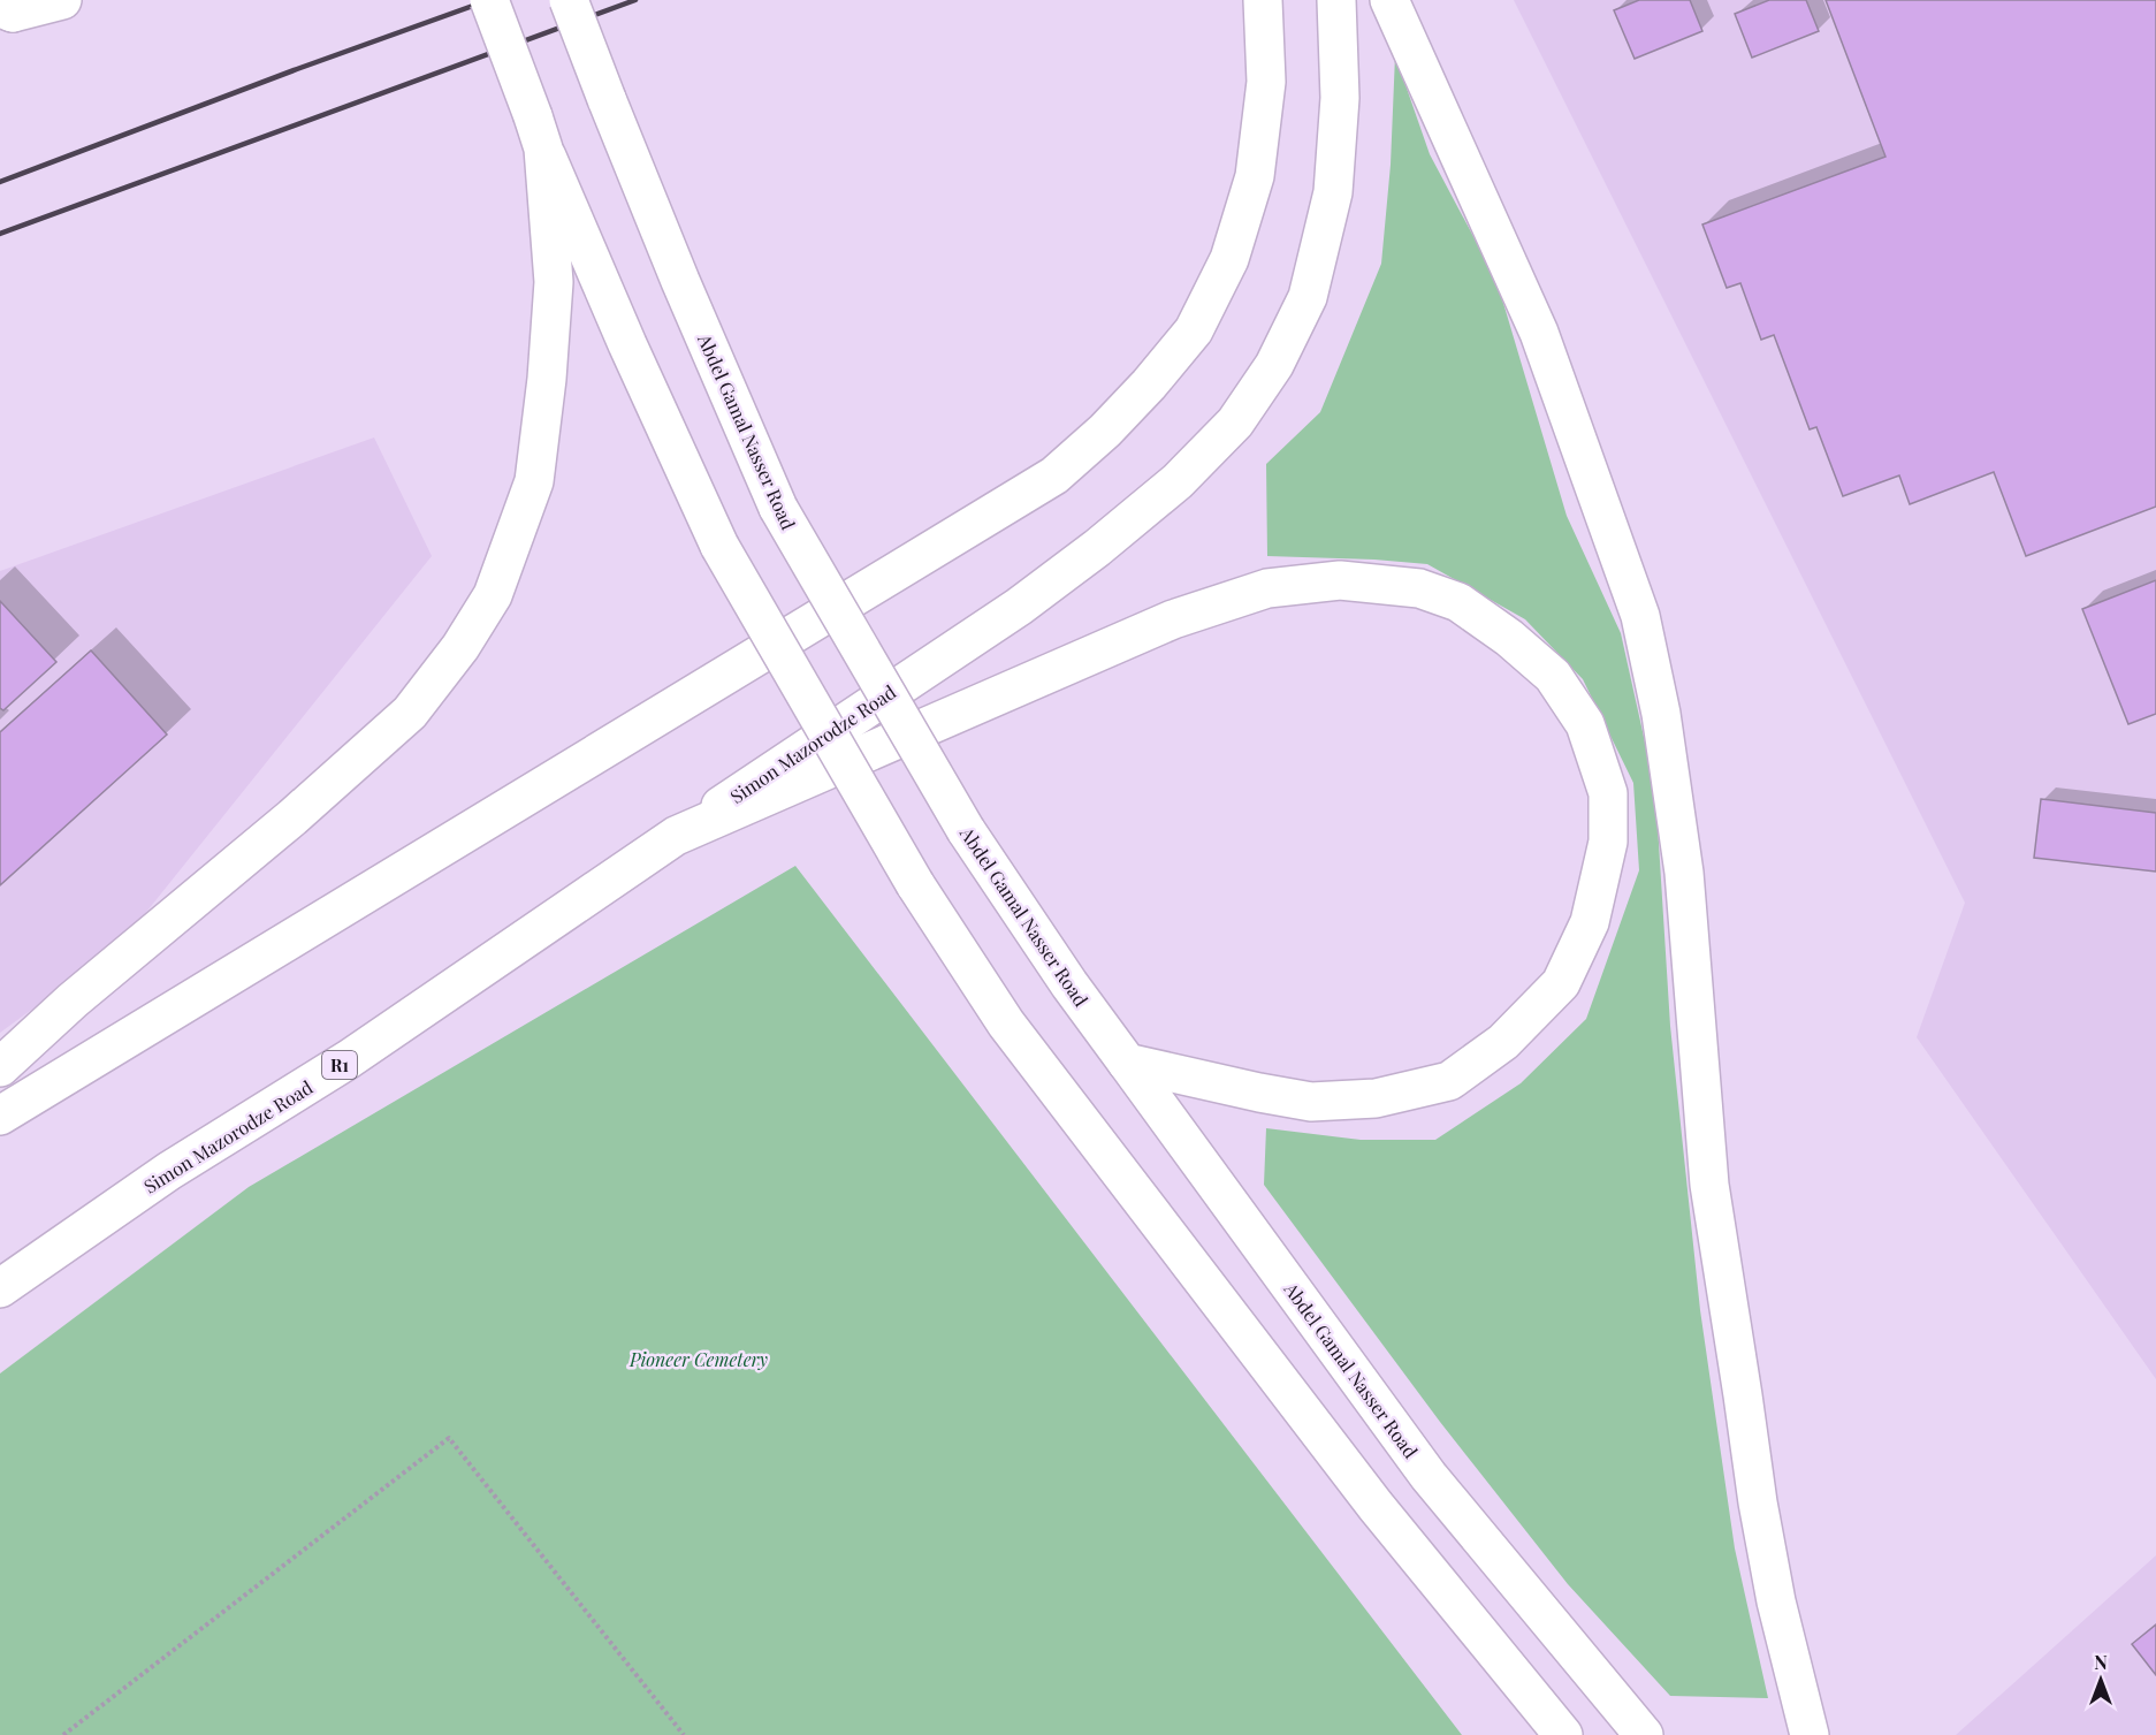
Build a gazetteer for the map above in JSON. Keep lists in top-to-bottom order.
{
  "streets": {
    "main road": ["Abdel Gamal Nasser Road", "Simon Mazorodze Road", "R1"]
  },
  "parks": ["Pioneer Cemetery"],
  "north": "top"
}
